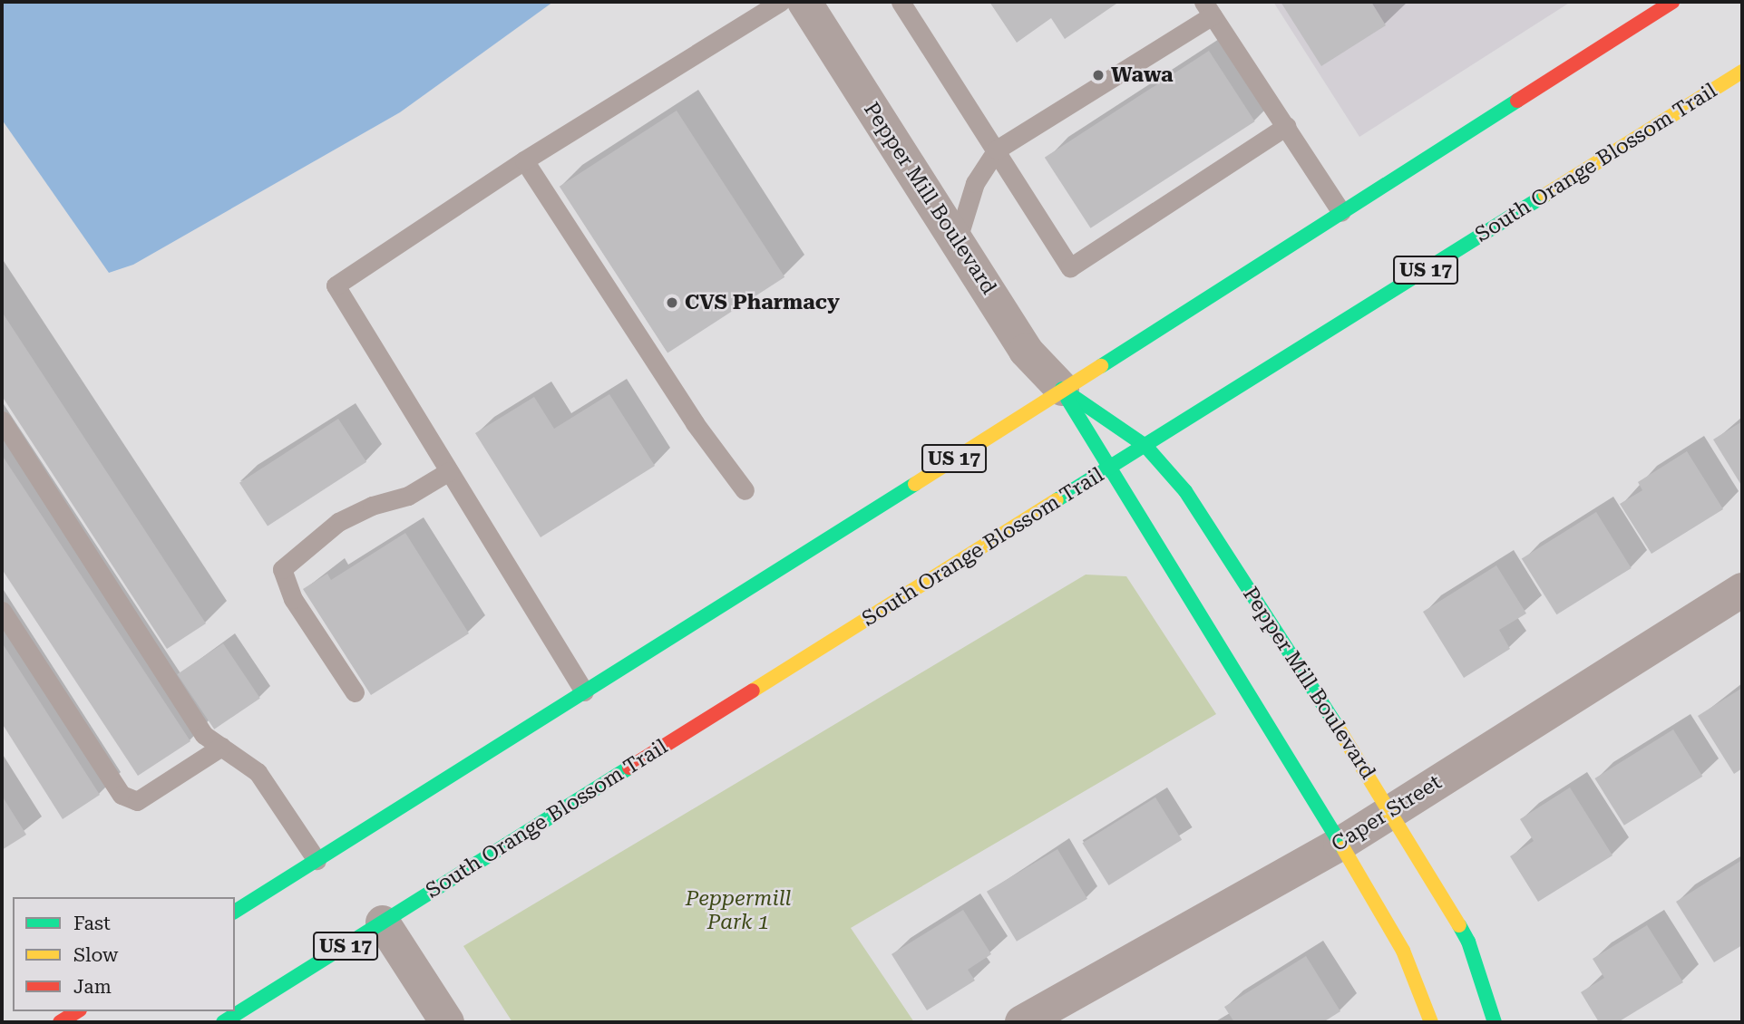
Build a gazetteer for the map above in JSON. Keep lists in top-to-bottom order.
{
  "streets": {
    "main road": ["South Orange Blossom Trail", "Pepper Mill Boulevard", "US 17"],
    "street": ["Caper Street"]
  },
  "crossings": [
    ["South Orange Blossom Trail", "Pepper Mill Boulevard"],
    ["Pepper Mill Boulevard", "US 17"],
    ["Pepper Mill Boulevard", "Caper Street"]
  ],
  "parks": ["Peppermill Park 1"],
  "places": ["Wawa", "CVS Pharmacy"],
  "legend": ["Fast", "Slow", "Jam"]
}
